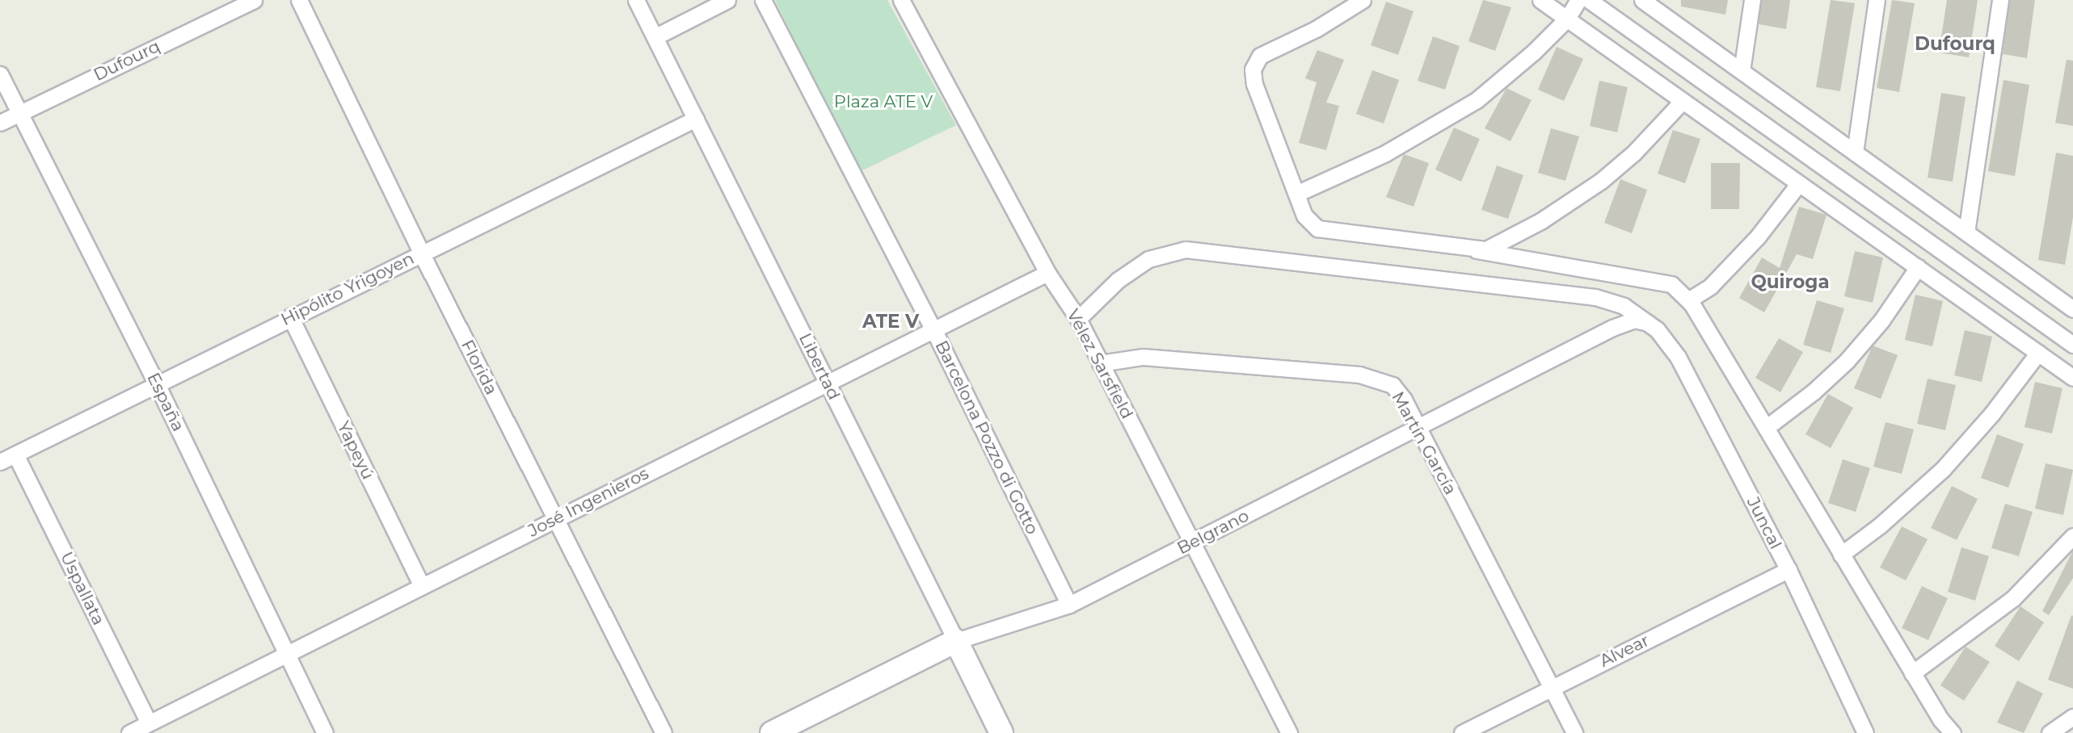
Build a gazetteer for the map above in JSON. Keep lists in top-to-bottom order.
{
  "streets": {
    "main road": ["Libertad", "Belgrano"],
    "street": [
      "Dufourq",
      "Hipólito Yrigoyen",
      "Vélez Sarsfield",
      "Florida",
      "España",
      "Barcelona Pozzo di Gotto",
      "Martín García",
      "Yapeyú",
      "José Ingenieros",
      "Juncal",
      "Uspallata",
      "Alvear"
    ]
  },
  "crossings": [
    ["Dufourq", "España"],
    ["Hipólito Yrigoyen", "Libertad"],
    ["Hipólito Yrigoyen", "Florida"],
    ["Hipólito Yrigoyen", "España"],
    ["Hipólito Yrigoyen", "Yapeyú"],
    ["Hipólito Yrigoyen", "Uspallata"],
    ["Vélez Sarsfield", "Martín García"],
    ["Vélez Sarsfield", "José Ingenieros"],
    ["Vélez Sarsfield", "Juncal"],
    ["Vélez Sarsfield", "Belgrano"],
    ["Libertad", "José Ingenieros"],
    ["Libertad", "Belgrano"],
    ["Florida", "José Ingenieros"],
    ["España", "José Ingenieros"],
    ["Barcelona Pozzo di Gotto", "José Ingenieros"],
    ["Barcelona Pozzo di Gotto", "Belgrano"],
    ["Martín García", "Belgrano"],
    ["Martín García", "Alvear"],
    ["Yapeyú", "José Ingenieros"],
    ["José Ingenieros", "Uspallata"],
    ["Juncal", "Belgrano"],
    ["Juncal", "Alvear"]
  ],
  "districts": ["Dufourq", "Quiroga", "ATE V"],
  "parks": ["Plaza ATE V"]
}
